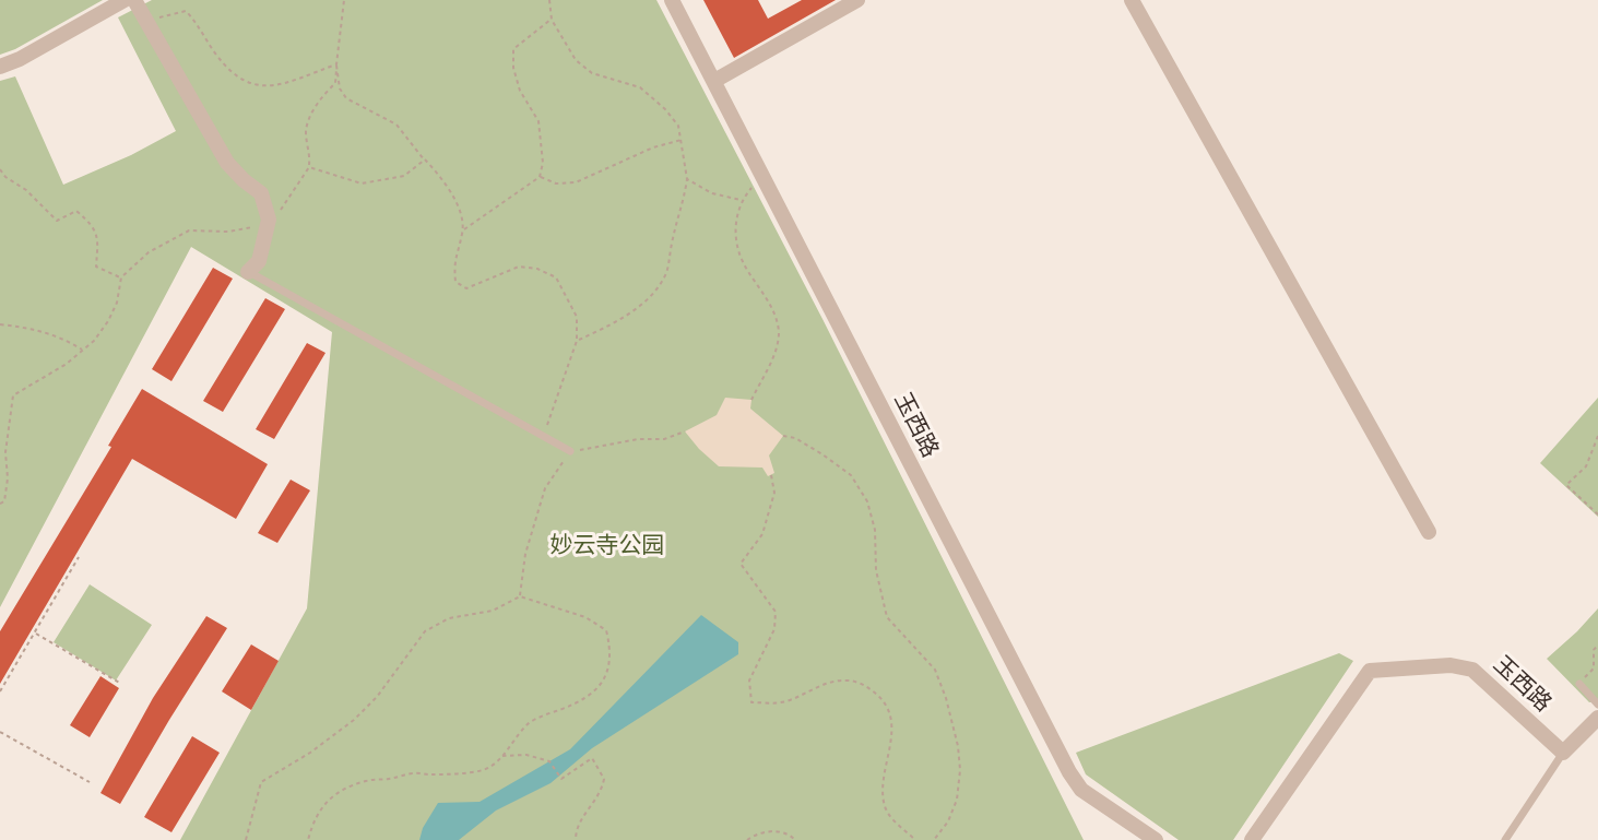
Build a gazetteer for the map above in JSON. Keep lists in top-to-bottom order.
{
  "streets": {
    "street": ["玉西路"]
  },
  "parks": ["妙云寺公园"]
}
